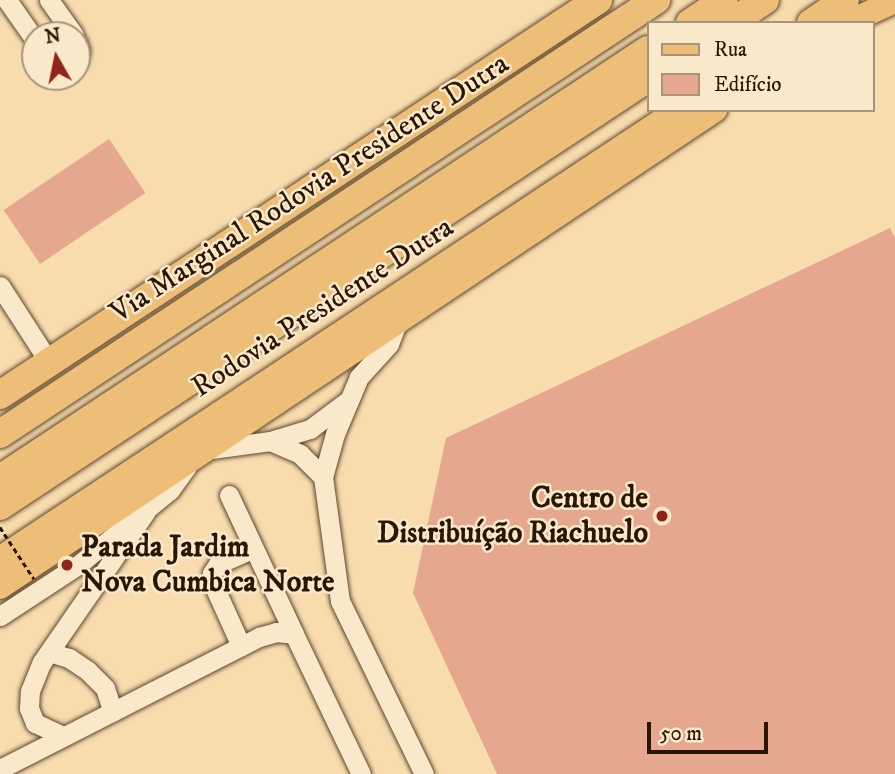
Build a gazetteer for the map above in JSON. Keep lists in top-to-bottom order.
{
  "streets": {
    "highway": ["Via Marginal Rodovia Presidente Dutra", "Rodovia Presidente Dutra"]
  },
  "places": ["Centro de Distribuíção Riachuelo", "Parada Jardim Nova Cumbica Norte"],
  "legend": ["Rua", "Edifício"],
  "scale_bar": "50 m",
  "north": "top"
}
